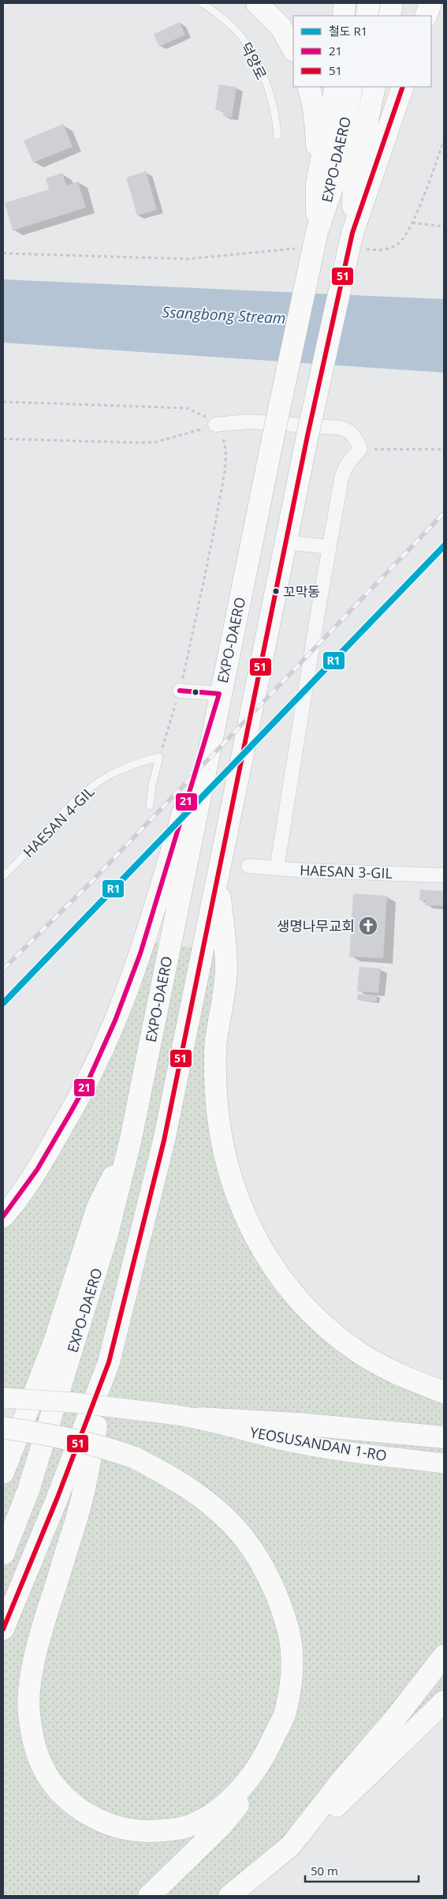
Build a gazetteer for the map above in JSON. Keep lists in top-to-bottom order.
{
  "streets": {
    "highway": ["EXPO-DAERO"],
    "street": ["HAESAN 3-GIL", "YEOSUSANDAN 1-RO"],
    "lane": ["덕양로", "HAESAN 4-GIL"]
  },
  "water": ["Ssangbong Stream"],
  "places": {
    "other": ["꼬막동"],
    "church": ["생명나무교회"]
  },
  "lines": ["transit line 51", "rail line R1", "transit line 21"],
  "legend": ["철도 R1", "21", "51"],
  "scale_bar": "50 m"
}
